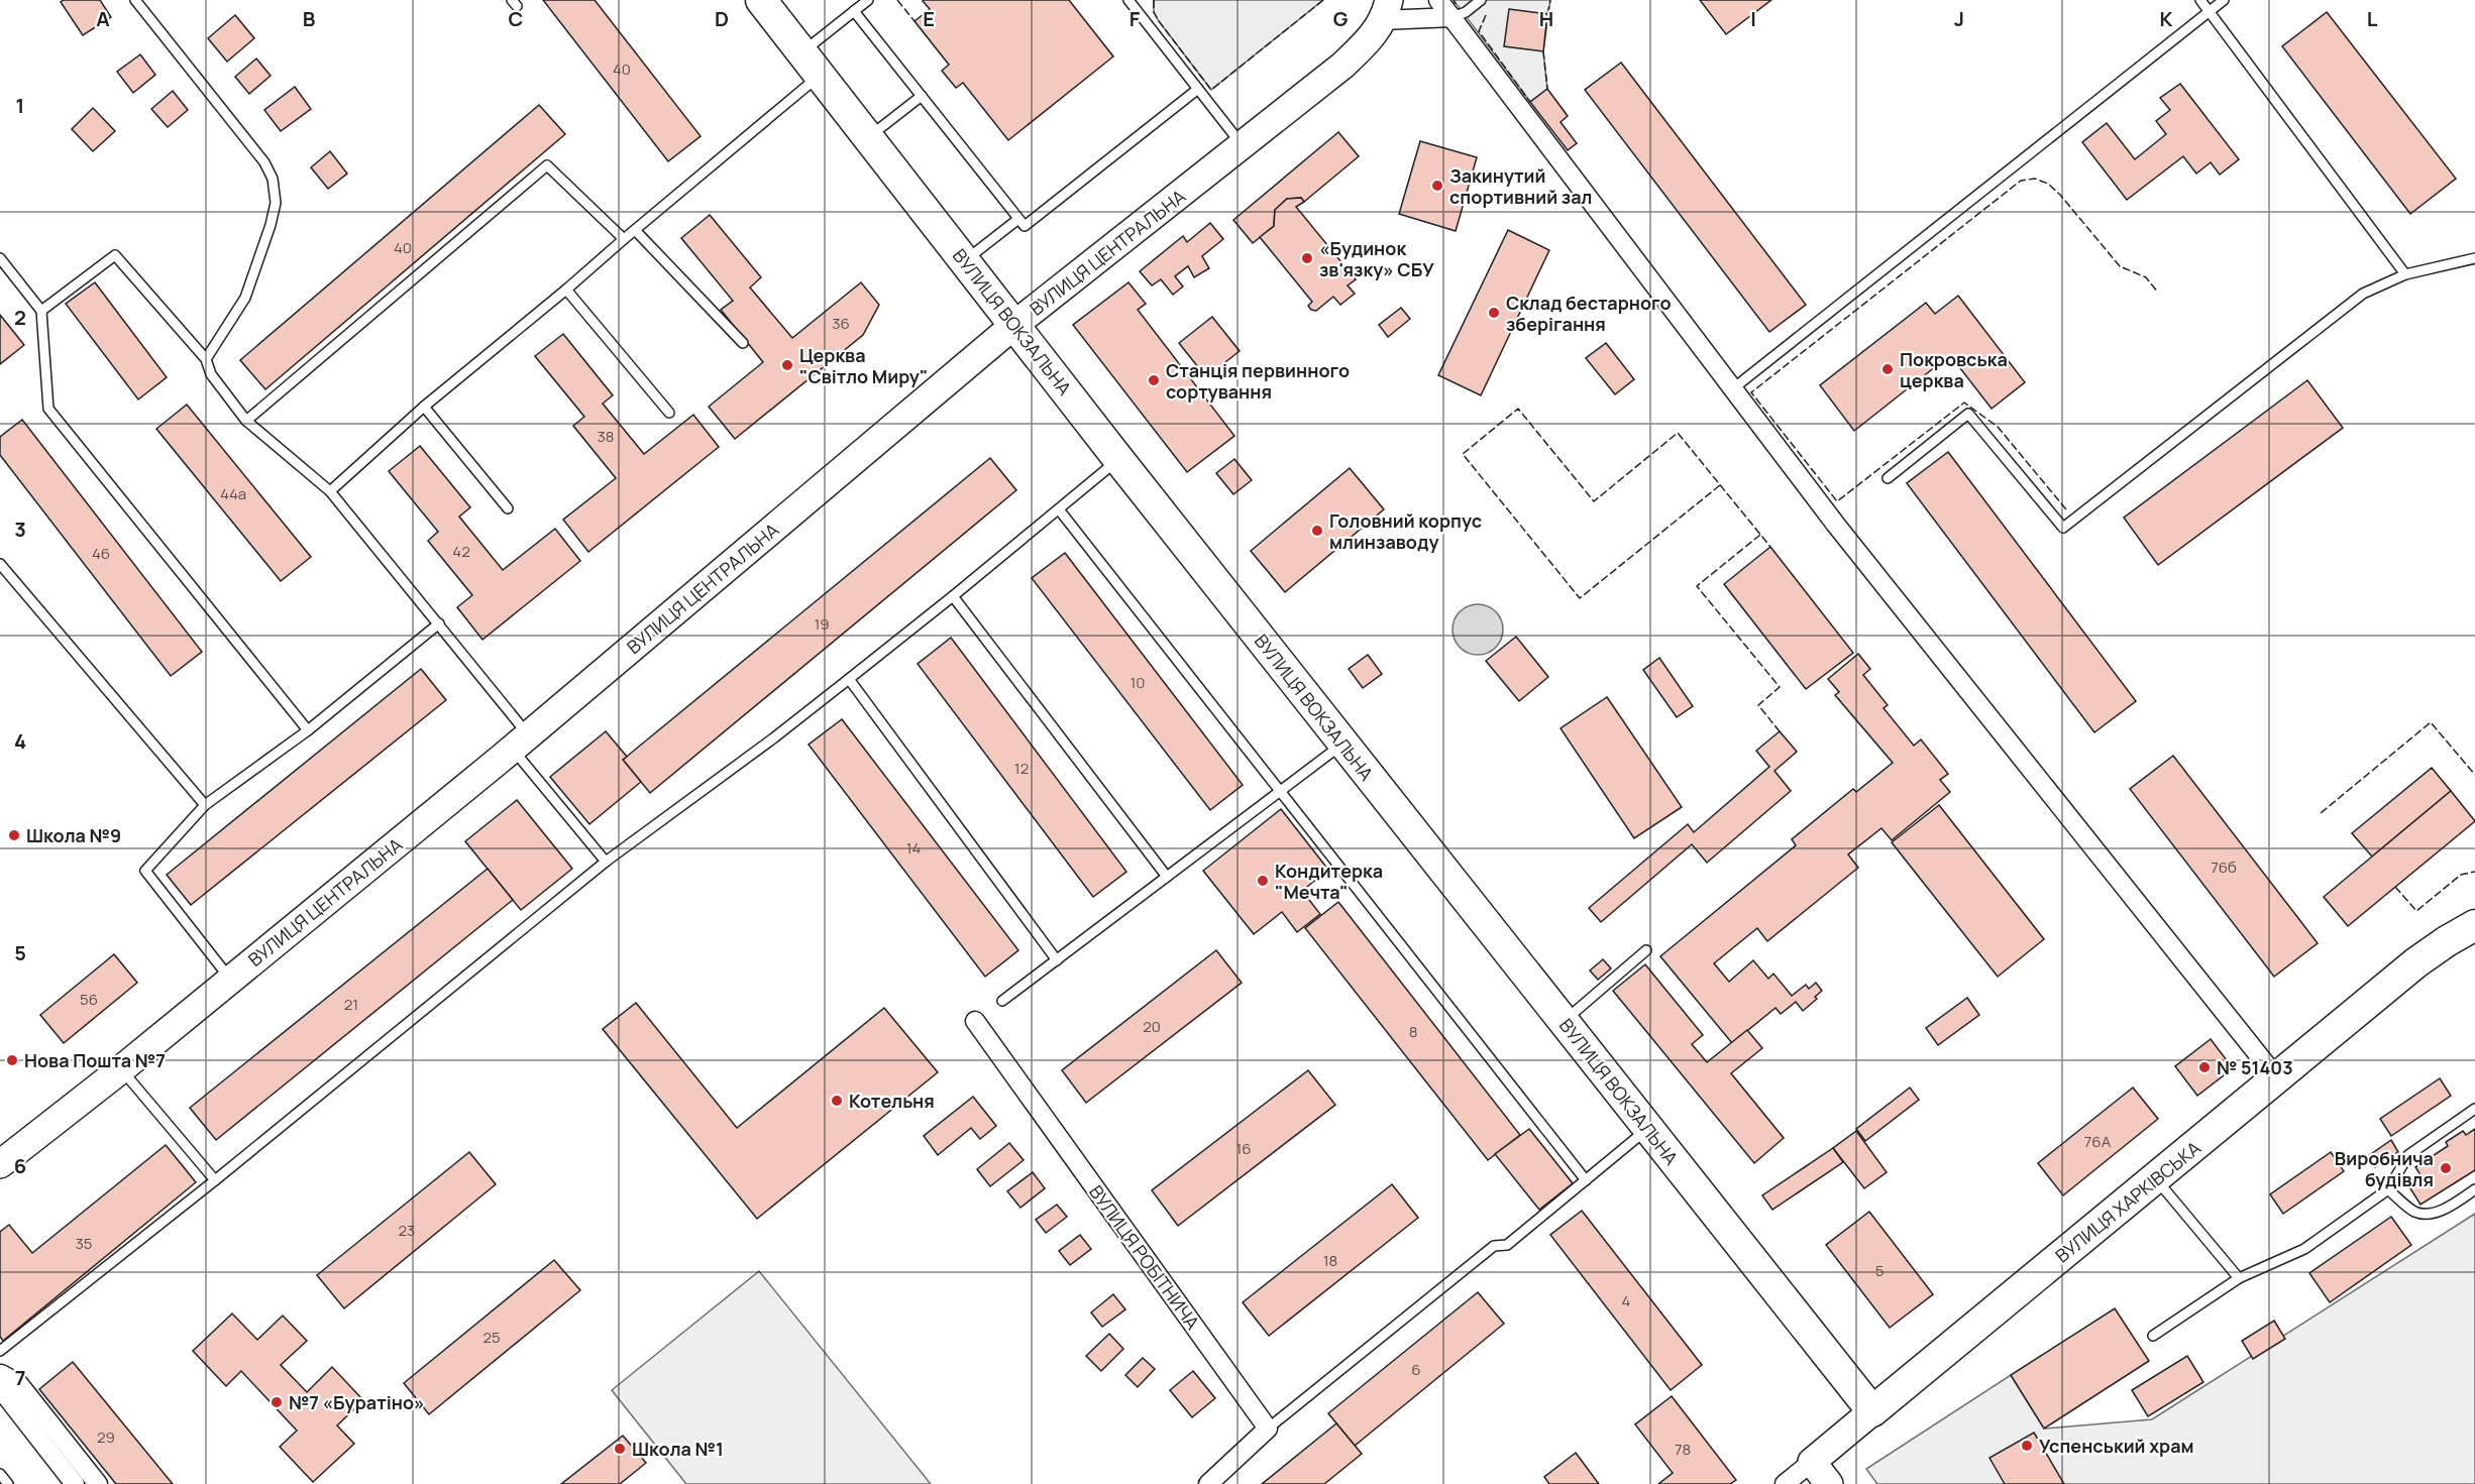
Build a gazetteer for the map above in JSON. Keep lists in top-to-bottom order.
{
  "streets": {
    "main road": ["ВУЛИЦЯ ВОКЗАЛЬНА", "ВУЛИЦЯ ХАРКІВСЬКА"],
    "street": ["ВУЛИЦЯ ЦЕНТРАЛЬНА", "ВУЛИЦЯ РОБІТНИЧА"]
  },
  "crossings": [
    ["ВУЛИЦЯ ЦЕНТРАЛЬНА", "ВУЛИЦЯ ВОКЗАЛЬНА"],
    ["ВУЛИЦЯ ВОКЗАЛЬНА", "ВУЛИЦЯ ХАРКІВСЬКА"]
  ],
  "places": [
    "Закинутий спортивний зал",
    "«Будинок зв'язку» СБУ",
    "Склад бестарного зберігання",
    "Церква \"Світло Миру\"",
    "Покровська церква",
    "Станція первинного сортування",
    "Головний корпус млинзаводу",
    "Школа №9",
    "Кондитерка \"Мечта\"",
    "Нова Пошта №7",
    "№ 51403",
    "Котельня",
    "Виробнича будівля",
    "№7 «Буратіно»",
    "Успенський храм",
    "Школа №1"
  ],
  "house_numbers": [
    "40",
    "40",
    "36",
    "38",
    "44а",
    "42",
    "46",
    "19",
    "10",
    "12",
    "14",
    "76б",
    "56",
    "21",
    "20",
    "8",
    "76А",
    "16",
    "23",
    "35",
    "18",
    "5",
    "4",
    "25",
    "6",
    "29",
    "78"
  ],
  "grid": {
    "columns": [
      "A",
      "B",
      "C",
      "D",
      "E",
      "F",
      "G",
      "H",
      "I",
      "J",
      "K",
      "L"
    ],
    "rows": [
      "1",
      "2",
      "3",
      "4",
      "5",
      "6",
      "7"
    ]
  }
}
